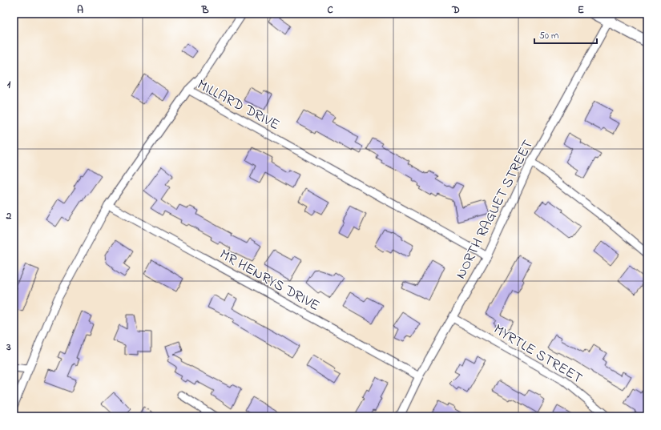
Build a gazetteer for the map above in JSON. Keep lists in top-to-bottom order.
{
  "streets": {
    "street": [
      "MILLARD DRIVE",
      "NORTH RAGUET STREET",
      "MR HENRYS DRIVE",
      "MYRTLE STREET"
    ]
  },
  "crossings": [
    ["MILLARD DRIVE", "NORTH RAGUET STREET"],
    ["MILLARD DRIVE", "MR HENRYS DRIVE"],
    ["NORTH RAGUET STREET", "MR HENRYS DRIVE"],
    ["NORTH RAGUET STREET", "MYRTLE STREET"]
  ],
  "scale_bar": "50 m",
  "grid": {
    "columns": [
      "A",
      "B",
      "C",
      "D",
      "E"
    ],
    "rows": ["1", "2", "3"]
  }
}
